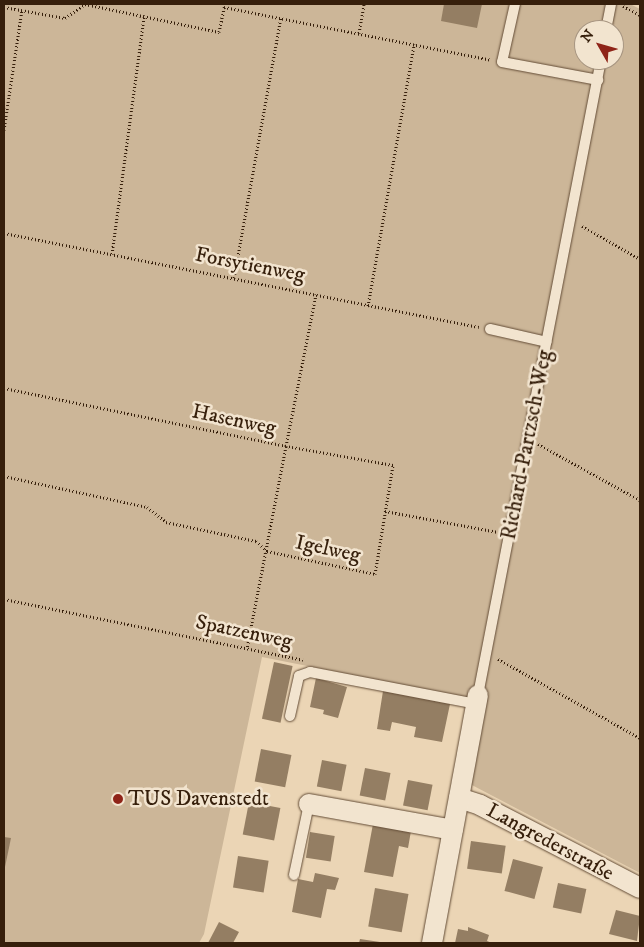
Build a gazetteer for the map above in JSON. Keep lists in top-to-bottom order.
{
  "streets": {
    "street": ["Richard-Partzsch-Weg", "Langrederstraße"],
    "path": [
      "Forsytienweg",
      "Hasenweg",
      "Igelweg",
      "Spatzenweg"
    ]
  },
  "crossings": [
    ["Hasenweg", "Igelweg"],
    ["Hasenweg", "Spatzenweg"],
    ["Richard-Partzsch-Weg", "Langrederstraße"]
  ],
  "places": ["TUS Davenstedt"],
  "north": "top left"
}
